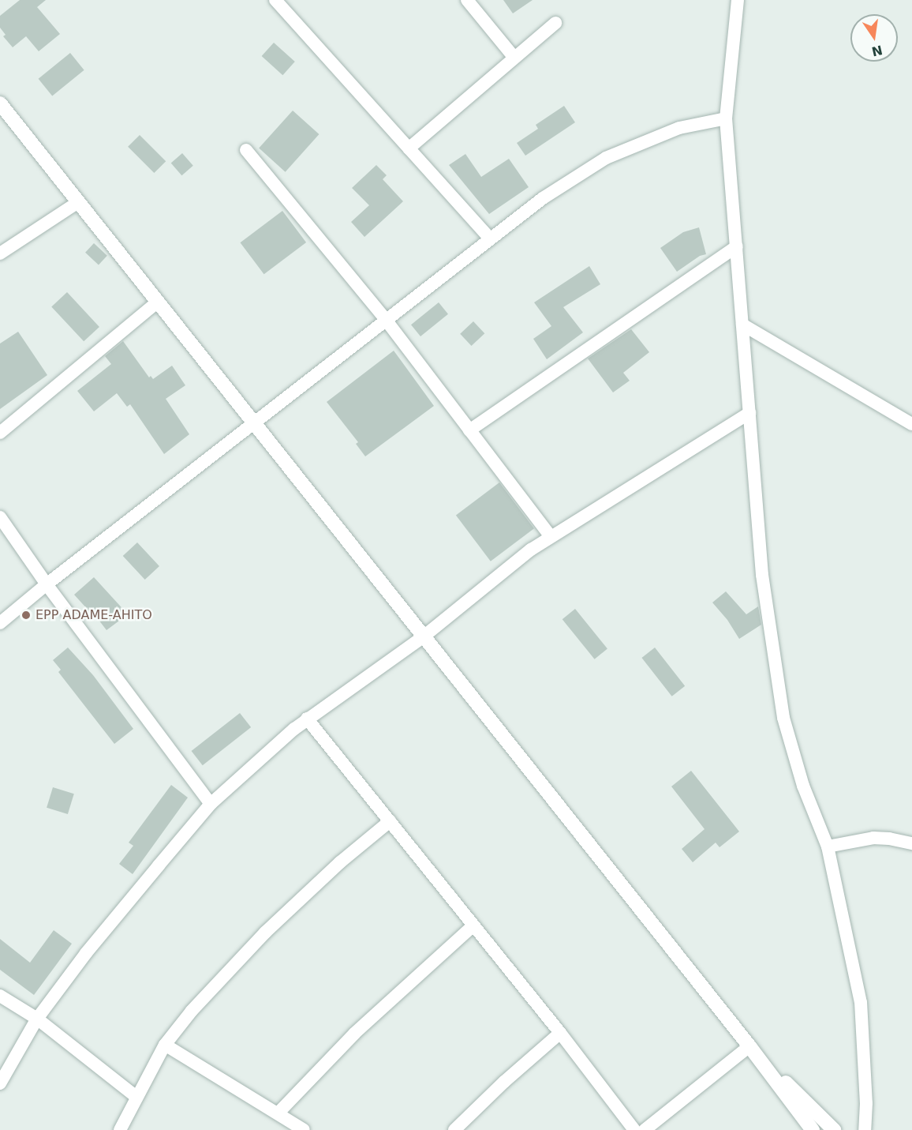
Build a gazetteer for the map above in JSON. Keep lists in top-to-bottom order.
{
  "places": ["EPP ADAME-AHITO"],
  "north": "bottom"
}
